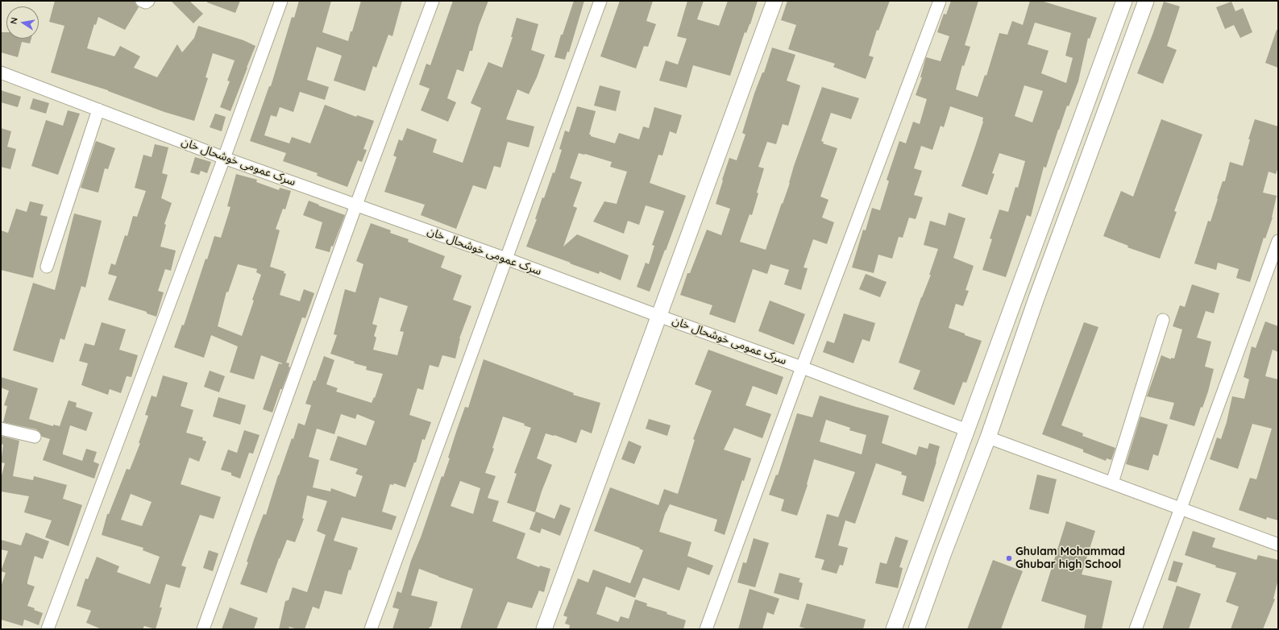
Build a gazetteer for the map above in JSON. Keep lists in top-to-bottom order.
{
  "streets": {
    "street": ["سرک عمومی خوشحال خان"]
  },
  "places": ["Ghulam Mohammad Ghubar high School"],
  "north": "left"
}
